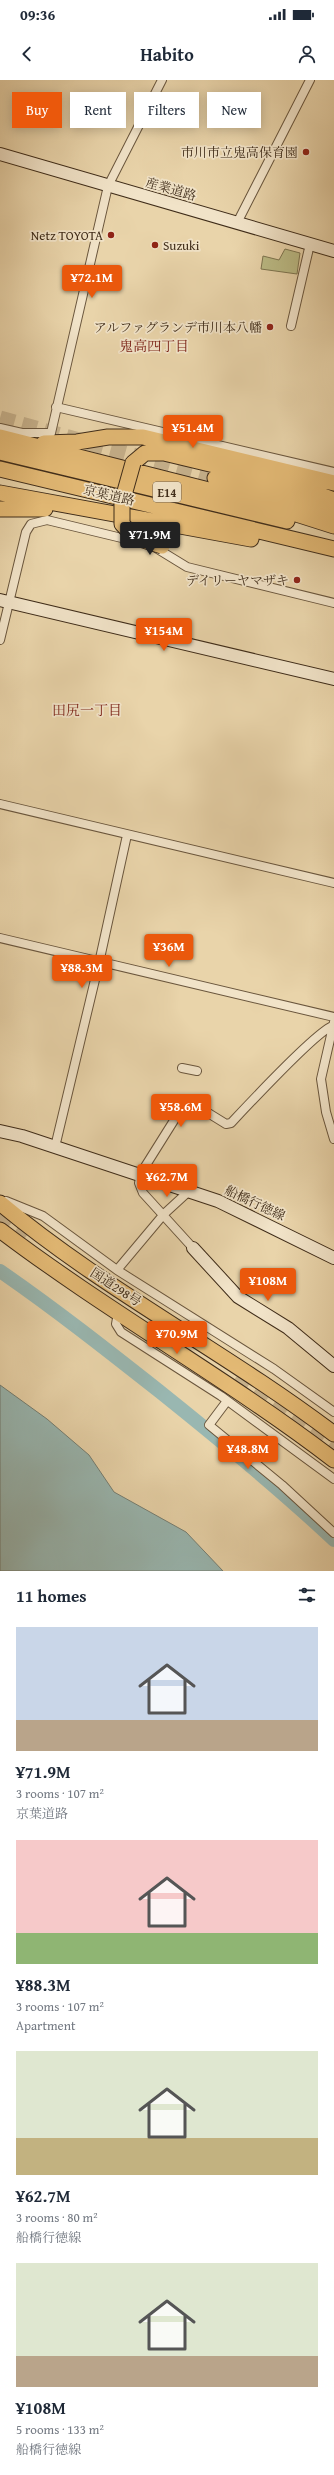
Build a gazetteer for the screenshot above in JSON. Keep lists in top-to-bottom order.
{
  "streets": {
    "highway": ["E14", "京葉道路", "国道298号"],
    "main road": ["産業道路", "船橋行徳線"]
  },
  "districts": ["鬼高四丁目", "田尻一丁目"],
  "places": [
    "市川市立鬼高保育園",
    "Netz TOYOTA",
    "Suzuki",
    "アルファグランデ市川本八幡",
    "デイリーヤマザキ"
  ],
  "page": {
    "status": "09:36",
    "header": "Habito",
    "chip": [
      "Buy",
      "Rent",
      "Filters",
      "New"
    ],
    "price": [
      "¥72.1M",
      "¥51.4M",
      "¥71.9M",
      "¥154M",
      "¥36M",
      "¥88.3M",
      "¥58.6M",
      "¥62.7M",
      "¥108M",
      "¥70.9M",
      "¥48.8M"
    ],
    "heading": "11 homes",
    "list": [
      {
        "name": "¥71.9M",
        "note": "3 rooms · 107 m² · 京葉道路"
      },
      {
        "name": "¥88.3M",
        "note": "3 rooms · 107 m² · Apartment"
      },
      {
        "name": "¥62.7M",
        "note": "3 rooms · 80 m² · 船橋行徳線"
      },
      {
        "name": "¥108M",
        "note": "5 rooms · 133 m² · 船橋行徳線"
      }
    ]
  }
}
